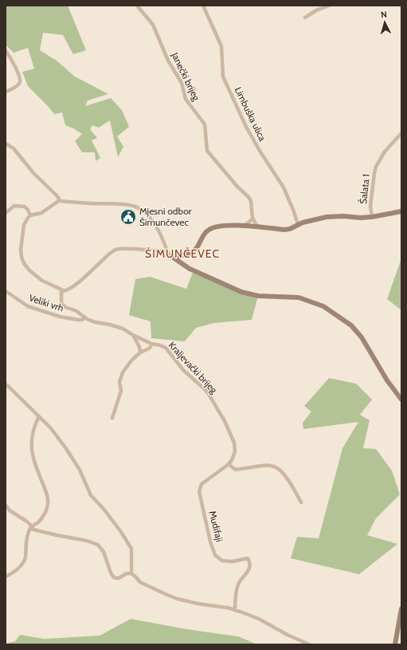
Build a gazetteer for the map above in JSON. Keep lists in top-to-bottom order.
{
  "streets": {
    "street": [
      "Janečki brijeg",
      "Limbuška ulica",
      "Šalata 1",
      "Veliki vrh",
      "Kraljevački brijeg",
      "Mudifaji"
    ]
  },
  "crossings": [
    ["Veliki vrh", "Kraljevački brijeg"],
    ["Kraljevački brijeg", "Mudifaji"]
  ],
  "districts": ["ŠIMUNČEVEC"],
  "places": {
    "public building": ["Mjesni odbor Šimunčevec"]
  },
  "north": "top"
}
